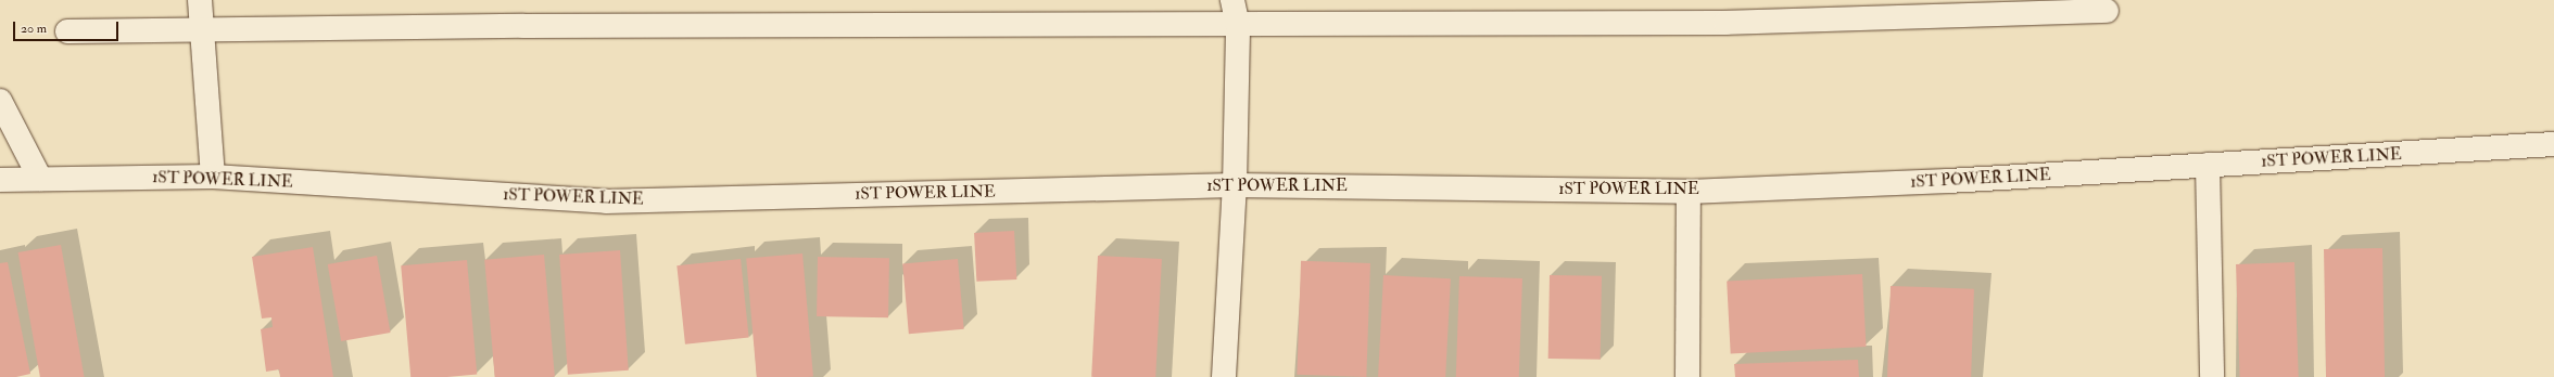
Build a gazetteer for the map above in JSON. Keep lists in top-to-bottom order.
{
  "streets": {
    "street": ["1ST POWER LINE"]
  },
  "scale_bar": "20 m"
}
